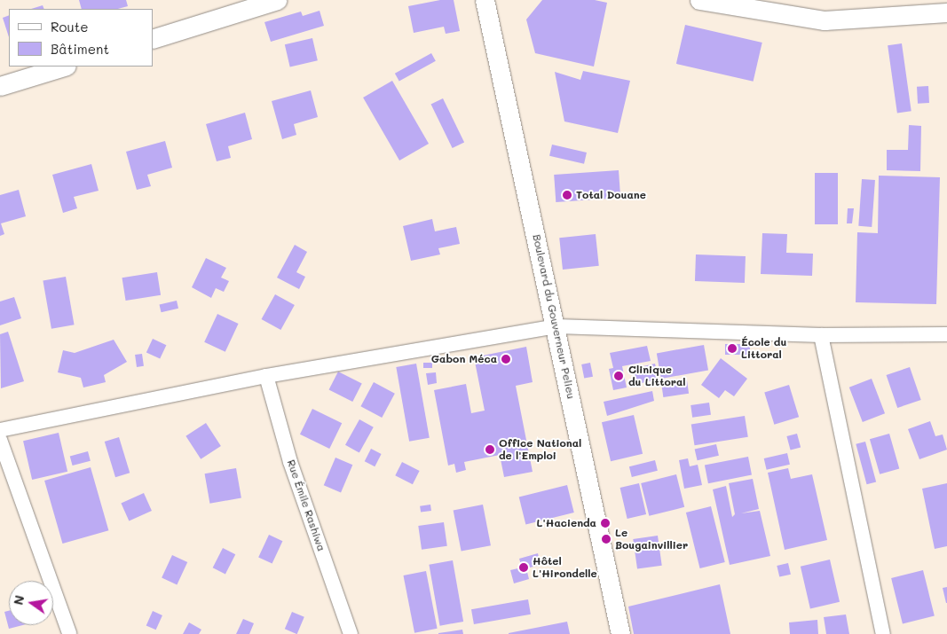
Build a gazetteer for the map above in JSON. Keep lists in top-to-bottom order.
{
  "streets": {
    "street": ["Boulevard du Gouverneur Pelieu", "Rue Émile Rashiwa"]
  },
  "places": [
    "Total Douane",
    "École du Littoral",
    "Gabon Méca",
    "Clinique du Littoral",
    "Office National de l'Emploi",
    "L'Hacienda",
    "Le Bougainvillier",
    "Hôtel L'Hirondelle"
  ],
  "legend": ["Route", "Bâtiment"],
  "north": "left"
}
